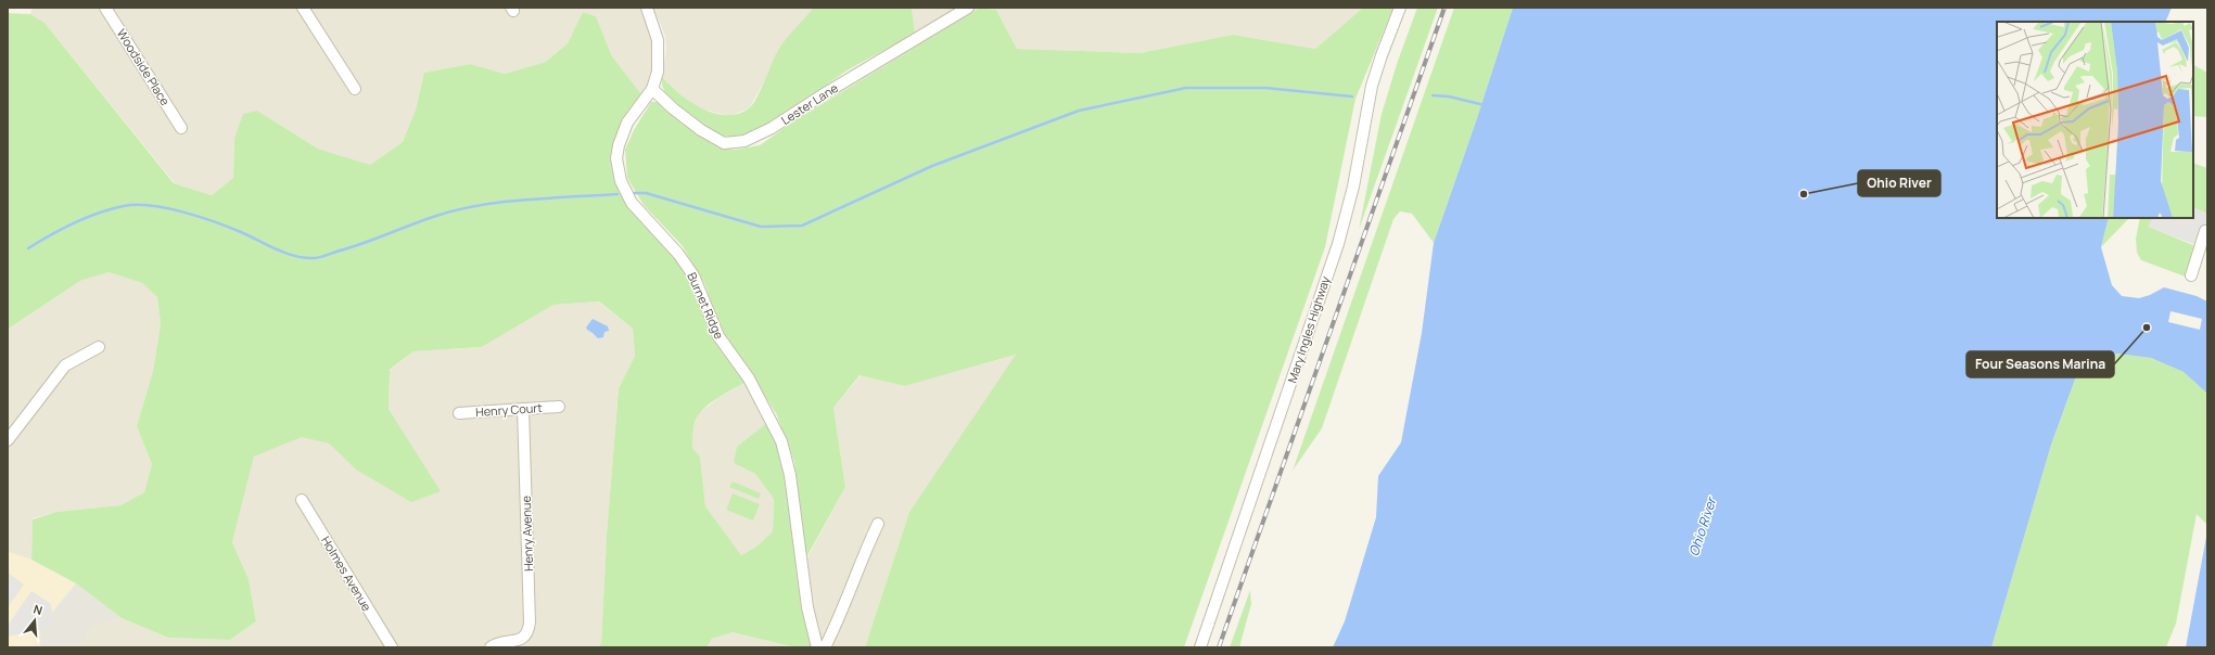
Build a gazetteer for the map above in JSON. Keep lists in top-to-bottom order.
{
  "streets": {
    "street": [
      "Woodside Place",
      "Lester Lane",
      "Burnet Ridge",
      "Mary Ingles Highway",
      "Henry Court",
      "Henry Avenue",
      "Holmes Avenue"
    ]
  },
  "crossings": [
    ["Lester Lane", "Burnet Ridge"],
    ["Henry Court", "Henry Avenue"]
  ],
  "water": ["Ohio River"],
  "places": ["Ohio River", "Four Seasons Marina"],
  "north": "top"
}
